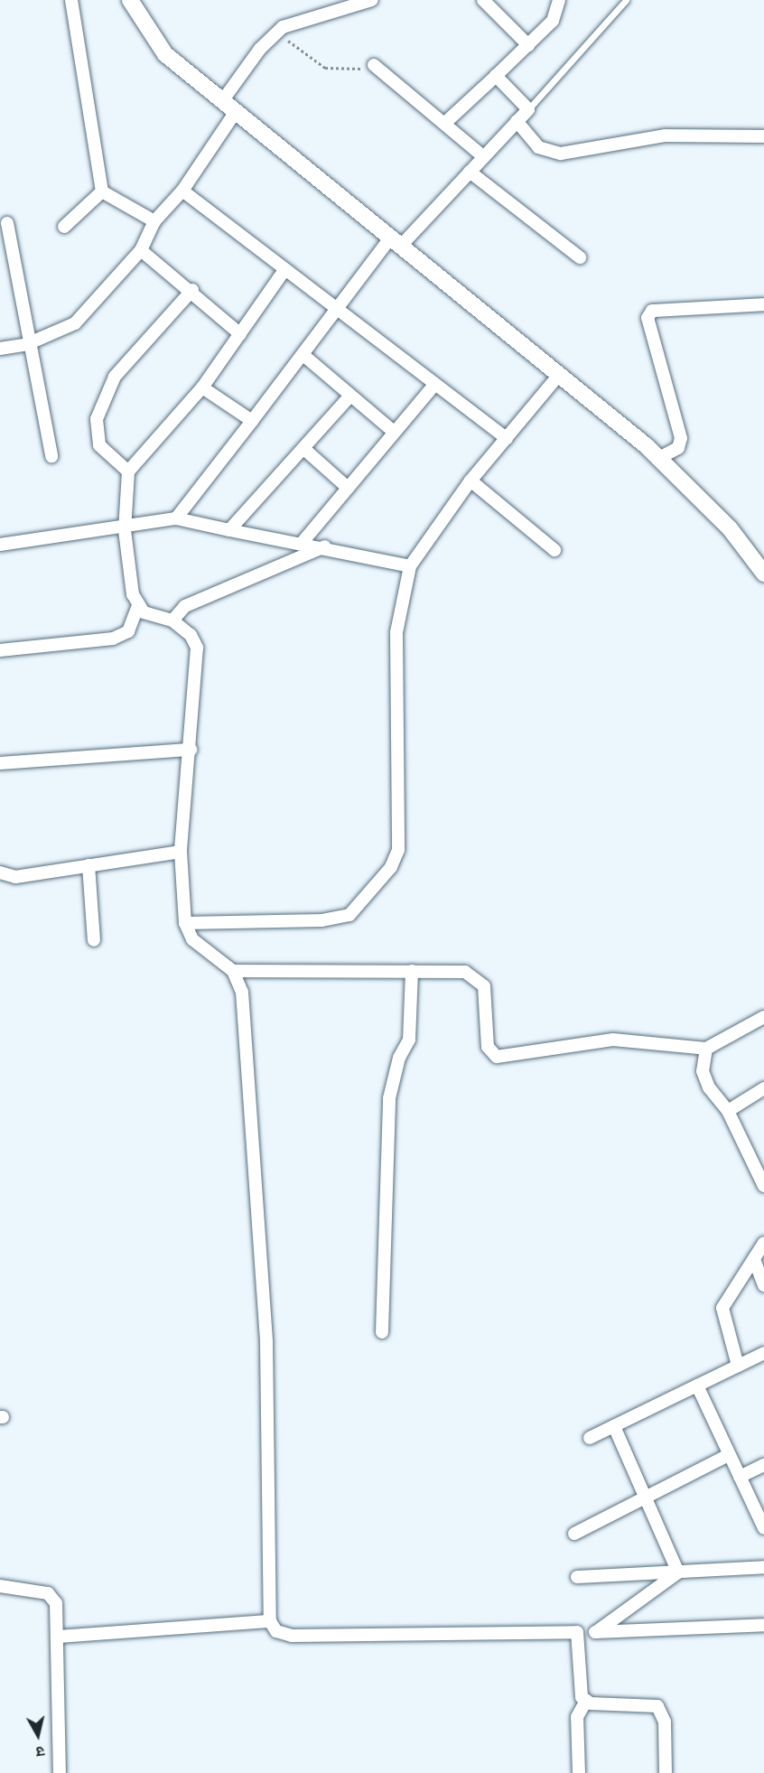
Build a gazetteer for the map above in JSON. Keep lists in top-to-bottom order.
{
  "north": "bottom"
}
